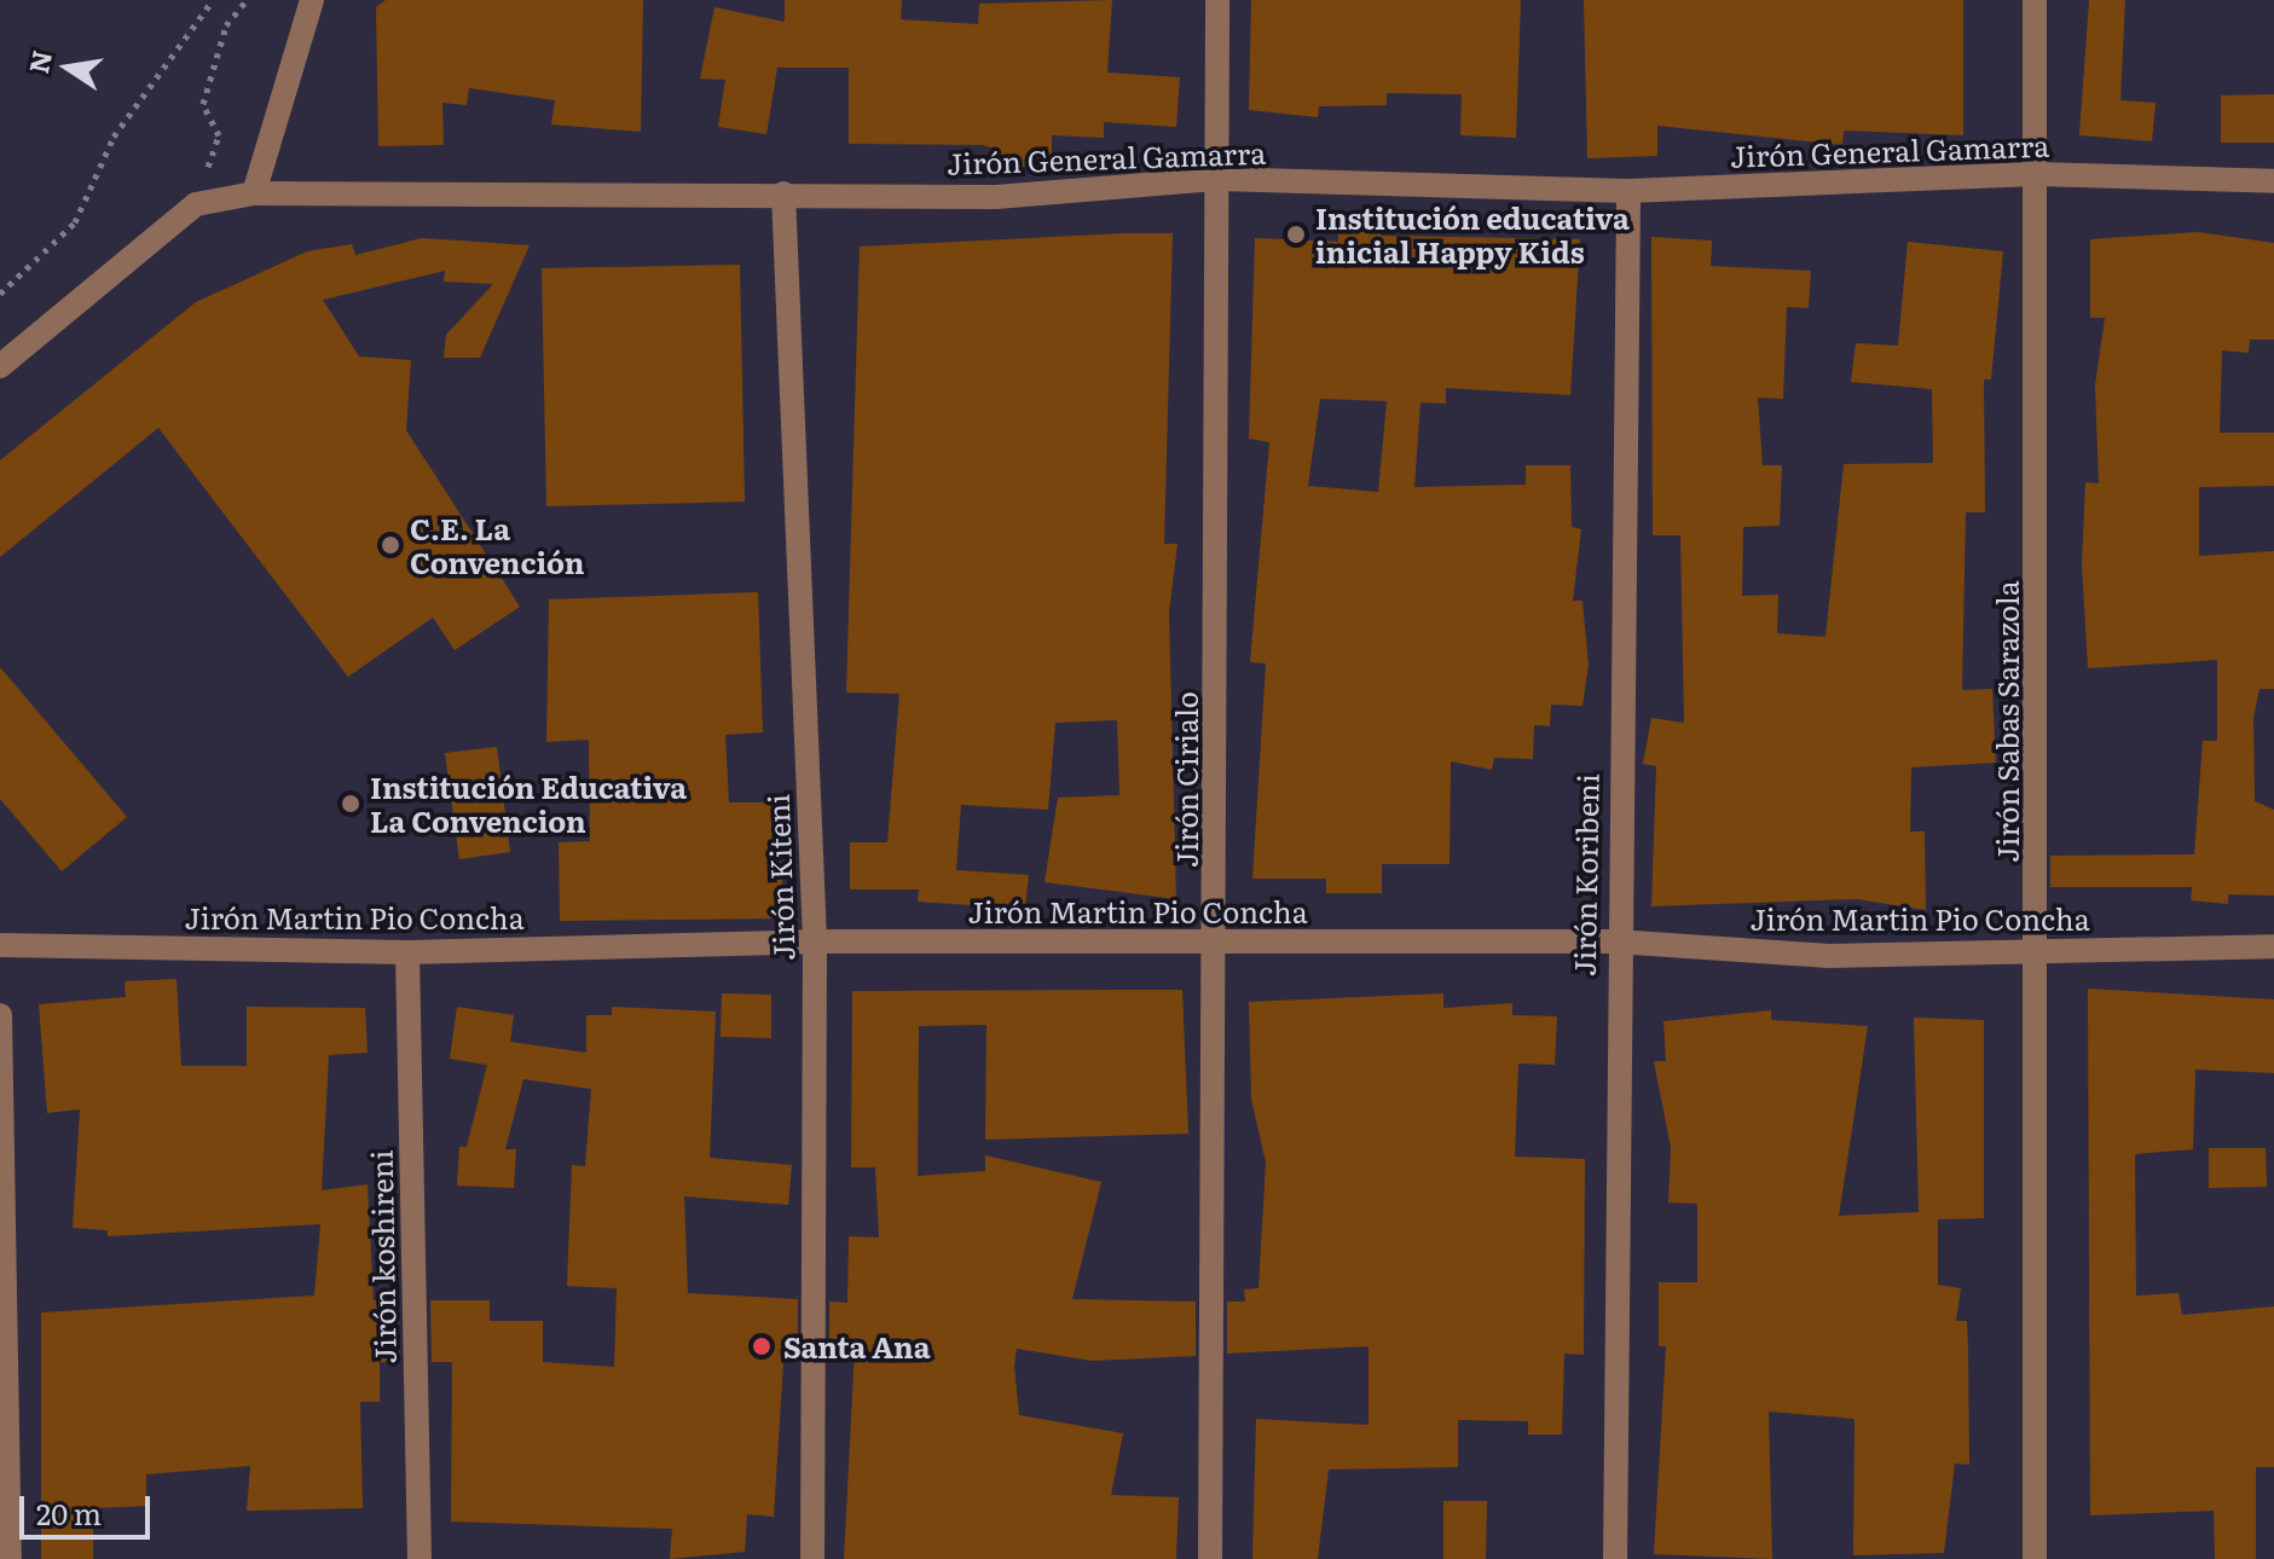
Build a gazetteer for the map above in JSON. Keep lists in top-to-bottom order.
{
  "streets": {
    "street": [
      "Jirón General Gamarra",
      "Jirón Sabas Sarazola",
      "Jirón Cirialo",
      "Jirón Koribeni",
      "Jirón Kiteni",
      "Jirón Martin Pio Concha",
      "Jirón koshireni"
    ]
  },
  "crossings": [
    ["Jirón General Gamarra", "Jirón Sabas Sarazola"],
    ["Jirón General Gamarra", "Jirón Cirialo"],
    ["Jirón General Gamarra", "Jirón Koribeni"],
    ["Jirón General Gamarra", "Jirón Kiteni"],
    ["Jirón Sabas Sarazola", "Jirón Martin Pio Concha"],
    ["Jirón Cirialo", "Jirón Martin Pio Concha"],
    ["Jirón Koribeni", "Jirón Martin Pio Concha"],
    ["Jirón Kiteni", "Jirón Martin Pio Concha"],
    ["Jirón Martin Pio Concha", "Jirón koshireni"]
  ],
  "places": [
    "Institución educativa inicial Happy Kids",
    "C.E. La Convención",
    "Institución Educativa La Convencion",
    "Santa Ana"
  ],
  "scale_bar": "20 m",
  "north": "left"
}
